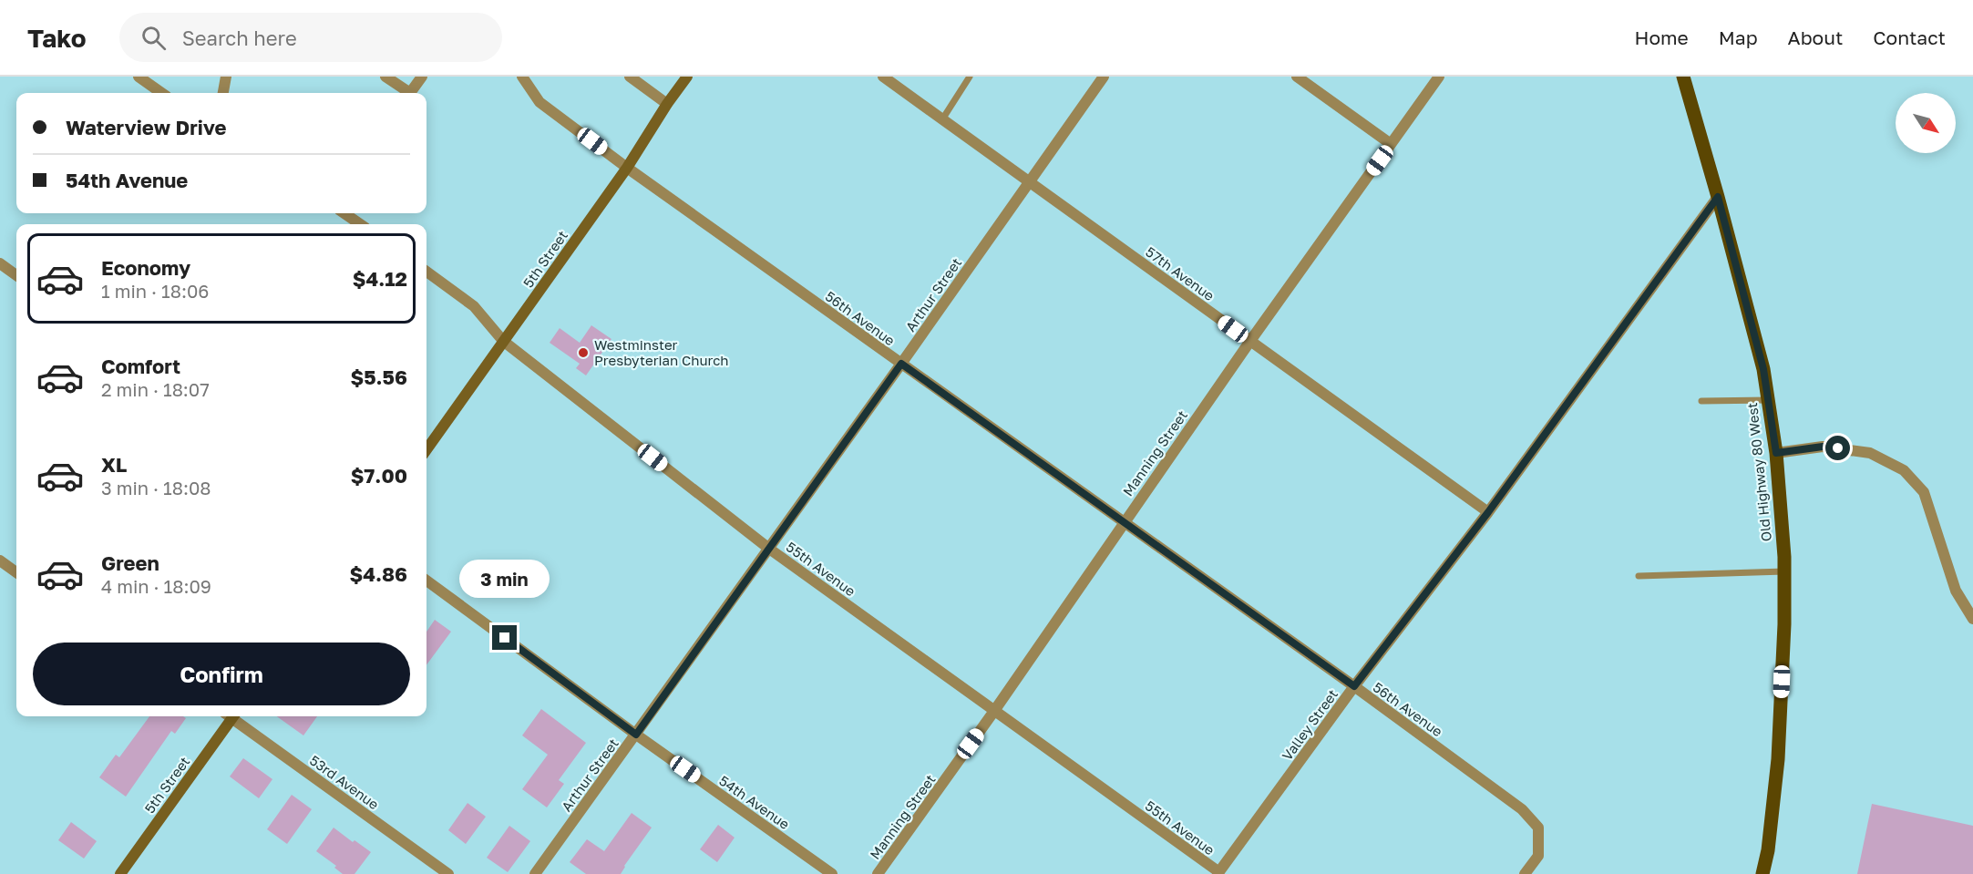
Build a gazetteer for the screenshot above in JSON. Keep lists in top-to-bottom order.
{
  "streets": {
    "main road": ["Old Highway 80 West"],
    "street": [
      "5th Street",
      "57th Avenue",
      "Arthur Street",
      "56th Avenue",
      "Manning Street",
      "55th Avenue",
      "Valley Street",
      "53rd Avenue",
      "54th Avenue"
    ]
  },
  "crossings": [
    ["5th Street", "56th Avenue"],
    ["5th Street", "55th Avenue"],
    ["57th Avenue", "Arthur Street"],
    ["57th Avenue", "Manning Street"],
    ["57th Avenue", "Valley Street"],
    ["Arthur Street", "56th Avenue"],
    ["Arthur Street", "55th Avenue"],
    ["Arthur Street", "54th Avenue"],
    ["56th Avenue", "Manning Street"],
    ["56th Avenue", "Valley Street"],
    ["Manning Street", "55th Avenue"],
    ["Old Highway 80 West", "Valley Street"],
    ["55th Avenue", "Valley Street"]
  ],
  "places": ["Westminster Presbyterian Church"],
  "north": "bottom right",
  "page": {
    "header": "Tako",
    "search": "Search here",
    "nav": [
      "Home",
      "Map",
      "About",
      "Contact"
    ],
    "banner": ["Waterview Drive", "54th Avenue"],
    "list": [
      {
        "name": "Economy",
        "note": "1 min · 18:06",
        "value": "$4.12"
      },
      {
        "name": "Comfort",
        "note": "2 min · 18:07",
        "value": "$5.56"
      },
      {
        "name": "XL",
        "note": "3 min · 18:08",
        "value": "$7.00"
      },
      {
        "name": "Green",
        "note": "4 min · 18:09",
        "value": "$4.86"
      }
    ],
    "bubble": "3 min",
    "buttons": "Confirm"
  }
}
